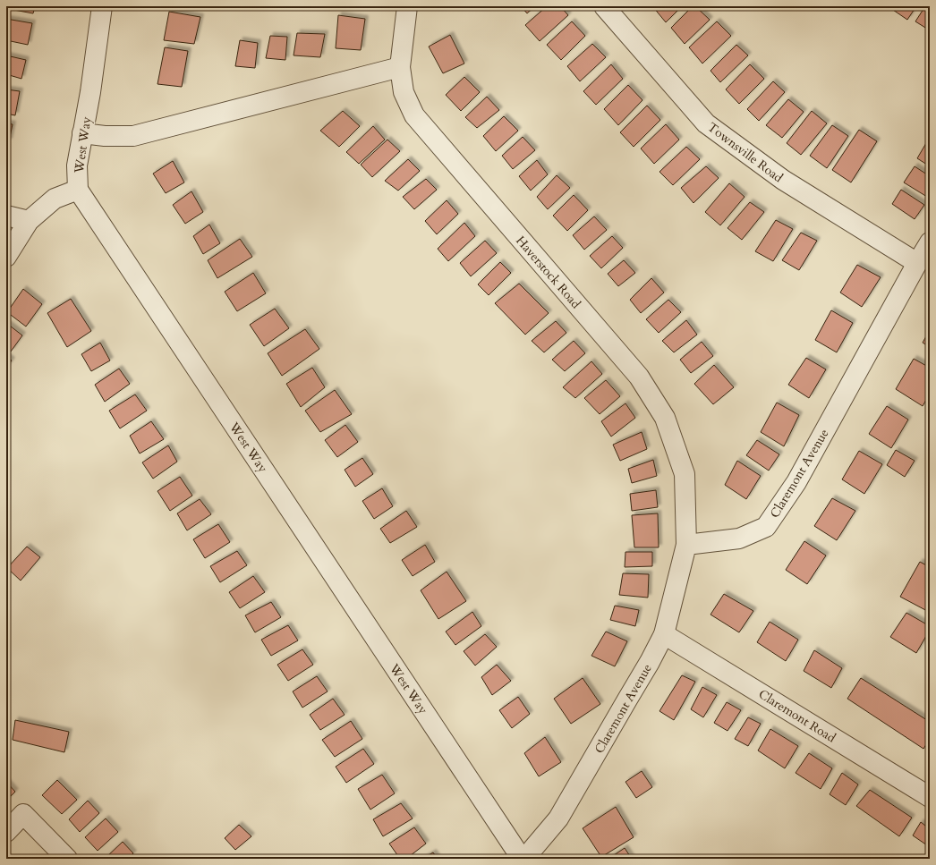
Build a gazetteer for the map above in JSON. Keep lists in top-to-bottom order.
{
  "streets": {
    "street": [
      "West Way",
      "Townsville Road",
      "Haverstock Road",
      "Claremont Avenue",
      "Claremont Road"
    ]
  },
  "crossings": [
    ["West Way", "Claremont Avenue"],
    ["Townsville Road", "Claremont Avenue"],
    ["Haverstock Road", "Claremont Avenue"],
    ["Claremont Avenue", "Claremont Road"]
  ]
}
